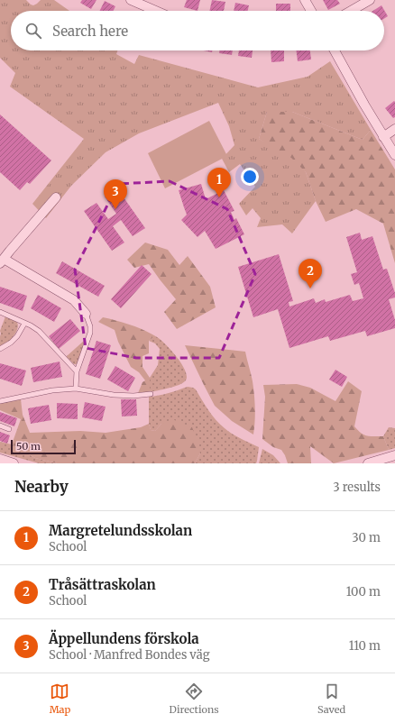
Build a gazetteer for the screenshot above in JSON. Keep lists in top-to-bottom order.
{
  "scale_bar": "50 m",
  "page": {
    "search": "Search here",
    "pins": ["1", "3", "2"],
    "scale": "50 m",
    "heading": ["Nearby", "3 results"],
    "list": [
      {
        "mark": "1",
        "name": "Margretelundsskolan",
        "note": "School",
        "value": "30 m"
      },
      {
        "mark": "2",
        "name": "Tråsättraskolan",
        "note": "School",
        "value": "100 m"
      },
      {
        "mark": "3",
        "name": "Äppellundens förskola",
        "note": "School · Manfred Bondes väg",
        "value": "110 m"
      }
    ],
    "nav": ["Map", "Directions", "Saved"]
  }
}
